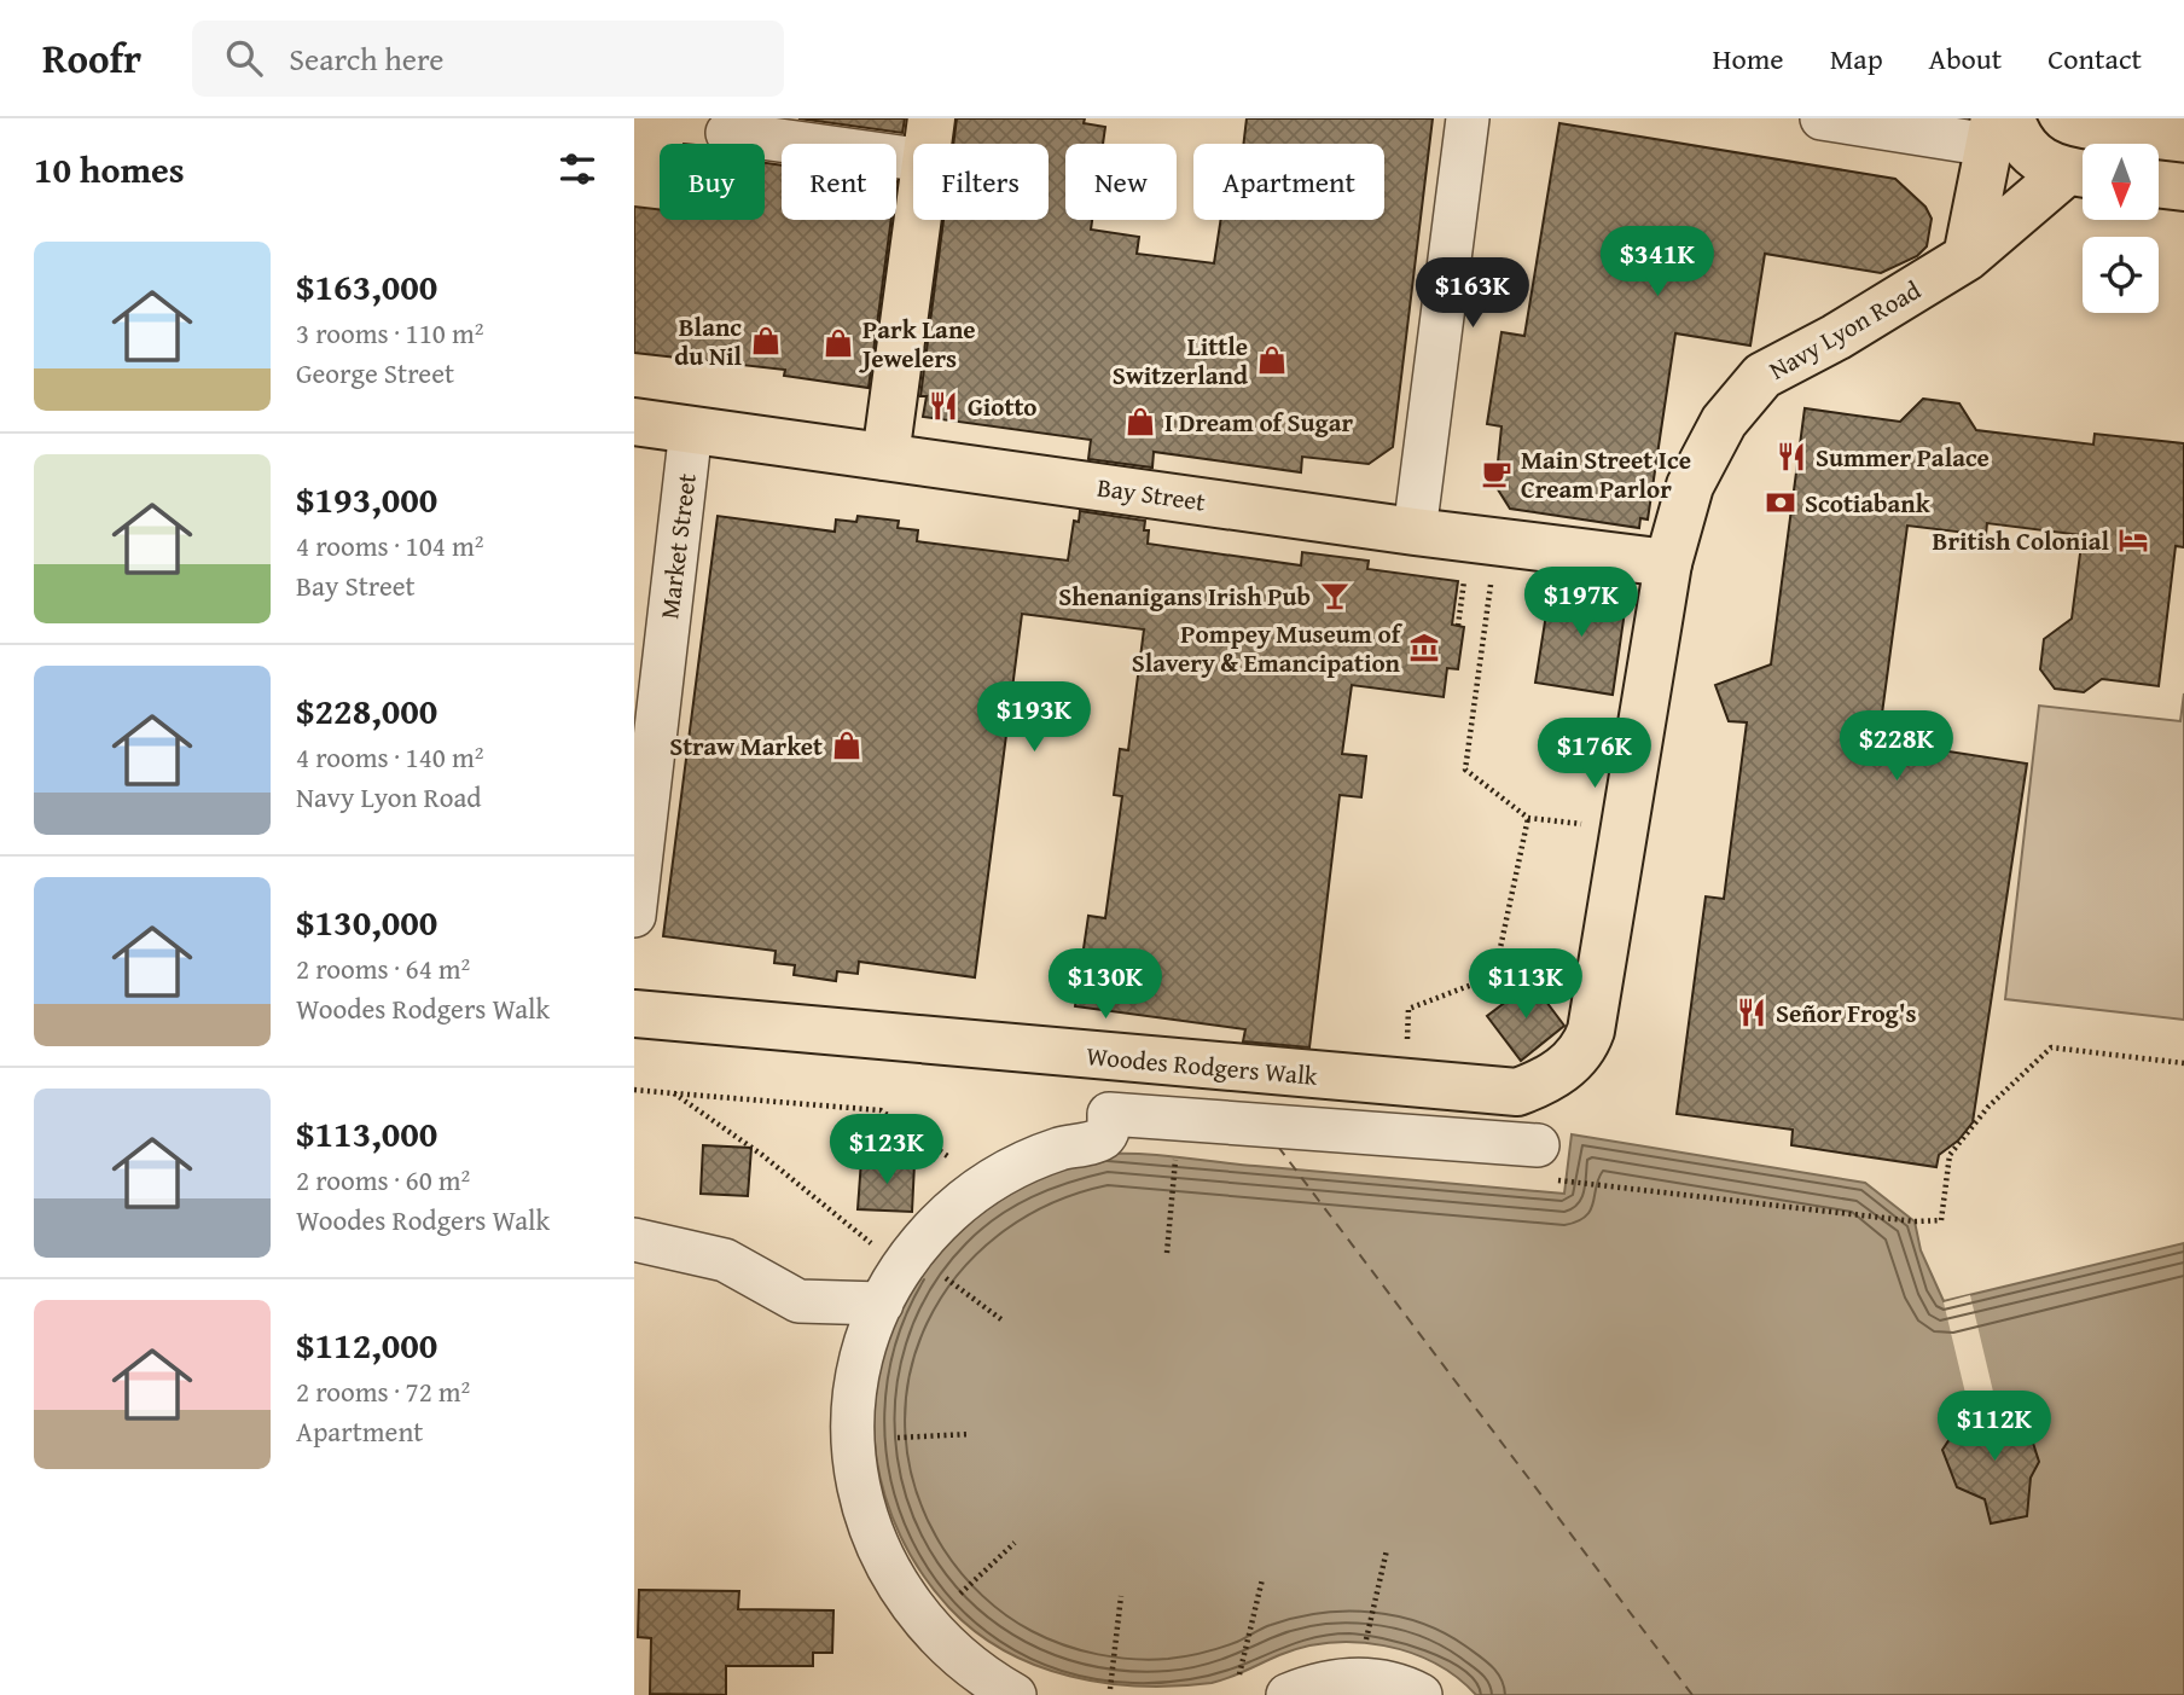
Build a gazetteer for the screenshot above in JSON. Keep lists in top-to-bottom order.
{
  "streets": {
    "main road": ["Navy Lyon Road", "Bay Street", "Woodes Rodgers Walk"],
    "street": ["Market Street"]
  },
  "crossings": [
    ["Navy Lyon Road", "Bay Street"],
    ["Navy Lyon Road", "Woodes Rodgers Walk"],
    ["Bay Street", "Market Street"]
  ],
  "places": {
    "shop": [
      "Blanc du Nil",
      "Park Lane Jewelers",
      "Little Switzerland",
      "I Dream of Sugar",
      "Straw Market"
    ],
    "restaurant": ["Giotto", "Summer Palace", "Señor Frog's"],
    "cafe": ["Main Street Ice Cream Parlor"],
    "bank": ["Scotiabank"],
    "hotel": ["British Colonial"],
    "bar": ["Shenanigans Irish Pub"],
    "museum": ["Pompey Museum of Slavery & Emancipation"]
  },
  "north": "bottom",
  "page": {
    "header": "Roofr",
    "search": "Search here",
    "nav": [
      "Home",
      "Map",
      "About",
      "Contact"
    ],
    "heading": "10 homes",
    "chip": [
      "Buy",
      "Rent",
      "Filters",
      "New",
      "Apartment"
    ],
    "list": [
      {
        "name": "$163,000",
        "note": "3 rooms · 110 m² · George Street"
      },
      {
        "name": "$193,000",
        "note": "4 rooms · 104 m² · Bay Street"
      },
      {
        "name": "$228,000",
        "note": "4 rooms · 140 m² · Navy Lyon Road"
      },
      {
        "name": "$130,000",
        "note": "2 rooms · 64 m² · Woodes Rodgers Walk"
      },
      {
        "name": "$113,000",
        "note": "2 rooms · 60 m² · Woodes Rodgers Walk"
      },
      {
        "name": "$112,000",
        "note": "2 rooms · 72 m² · Apartment"
      }
    ],
    "price": [
      "$341K",
      "$163K",
      "$197K",
      "$193K",
      "$228K",
      "$176K",
      "$130K",
      "$113K",
      "$123K",
      "$112K"
    ]
  }
}
